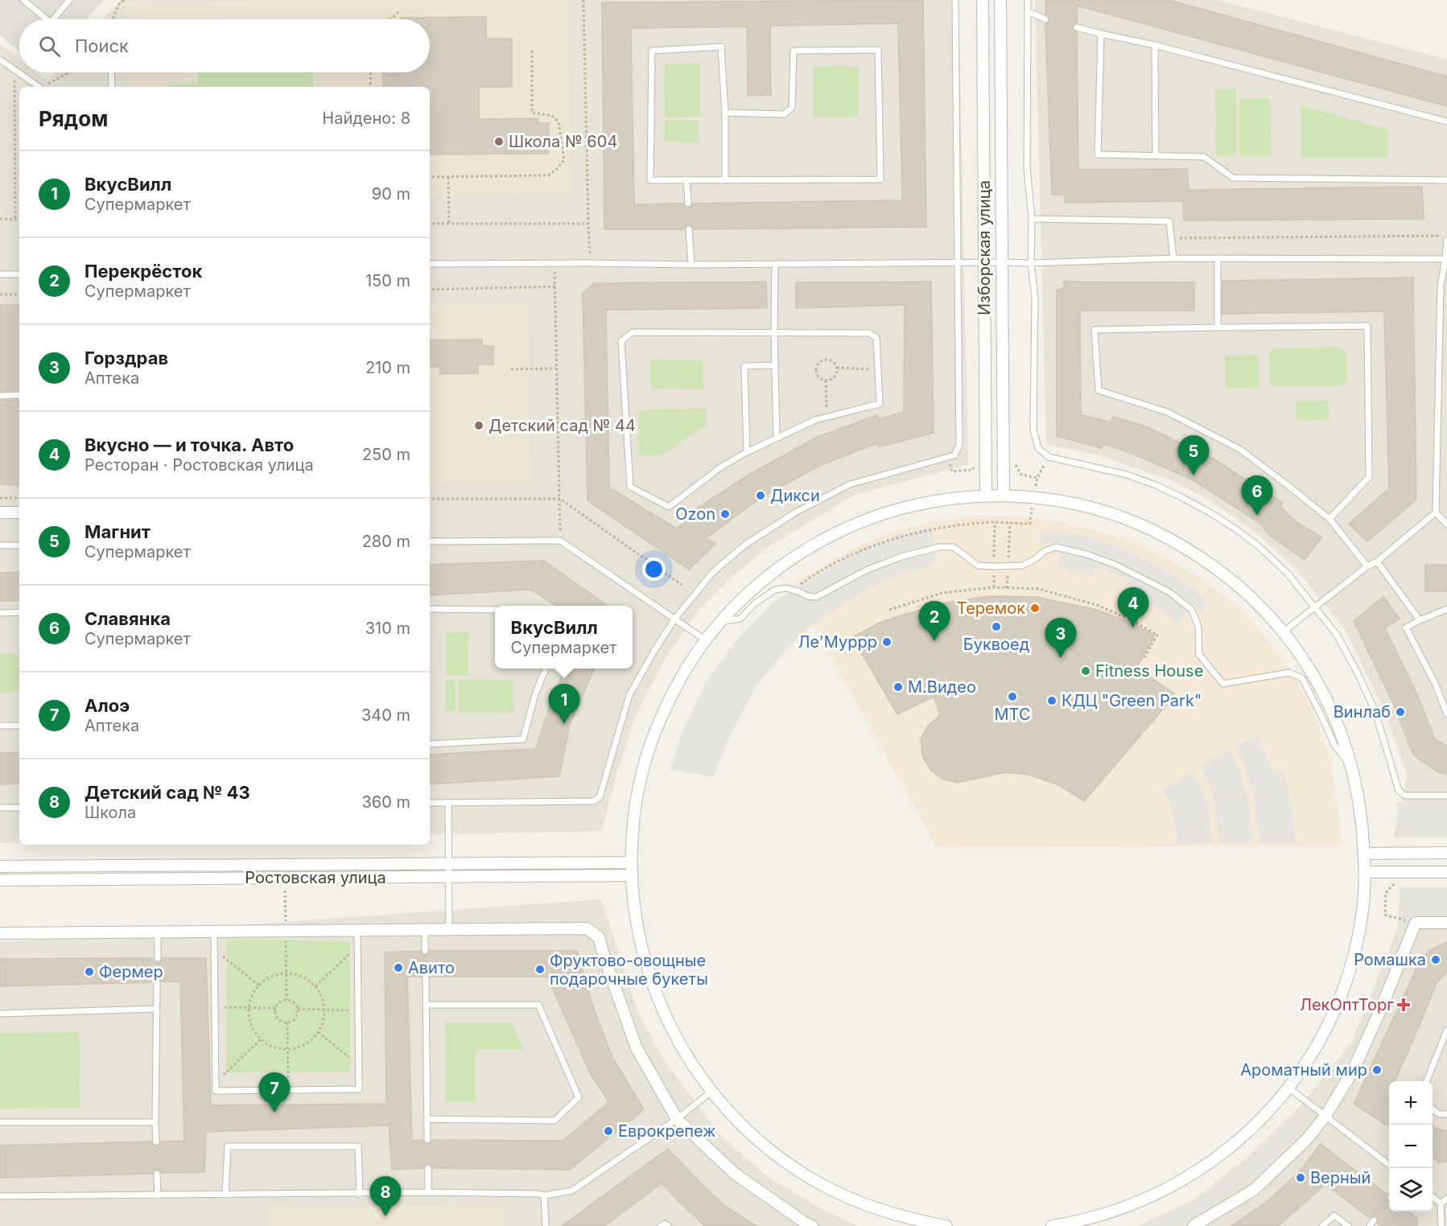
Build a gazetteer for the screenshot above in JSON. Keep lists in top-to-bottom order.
{
  "streets": {
    "street": ["Изборская улица", "Ростовская улица"]
  },
  "places": {
    "other": [
      "Школа № 604",
      "Детский сад № 44",
      "Дикси",
      "Ozon",
      "Теремок",
      "Буквоед",
      "Ле'Муррр",
      "Fitness House",
      "М.Видео",
      "МТС",
      "КДЦ \"Green Park\"",
      "Винлаб",
      "Ромашка",
      "Авито",
      "Фруктово-овощные подарочные букеты",
      "Фермер",
      "Ароматный мир",
      "Еврокрепеж",
      "Верный"
    ],
    "health": ["ЛекОптТорг"]
  },
  "page": {
    "search": "Поиск",
    "heading": ["Рядом", "Найдено: 8"],
    "list": [
      {
        "mark": "1",
        "name": "ВкусВилл",
        "note": "Супермаркет",
        "value": "90 m"
      },
      {
        "mark": "2",
        "name": "Перекрёсток",
        "note": "Супермаркет",
        "value": "150 m"
      },
      {
        "mark": "3",
        "name": "Горздрав",
        "note": "Аптека",
        "value": "210 m"
      },
      {
        "mark": "4",
        "name": "Вкусно — и точка. Авто",
        "note": "Ресторан · Ростовская улица",
        "value": "250 m"
      },
      {
        "mark": "5",
        "name": "Магнит",
        "note": "Супермаркет",
        "value": "280 m"
      },
      {
        "mark": "6",
        "name": "Славянка",
        "note": "Супермаркет",
        "value": "310 m"
      },
      {
        "mark": "7",
        "name": "Алоэ",
        "note": "Аптека",
        "value": "340 m"
      },
      {
        "mark": "8",
        "name": "Детский сад № 43",
        "note": "Школа",
        "value": "360 m"
      }
    ],
    "pins": [
      "5",
      "6",
      "4",
      "2",
      "3",
      "1",
      "7",
      "8"
    ],
    "popup": ["ВкусВилл", "Супермаркет"],
    "map_buttons": ["+", "−"]
  }
}
